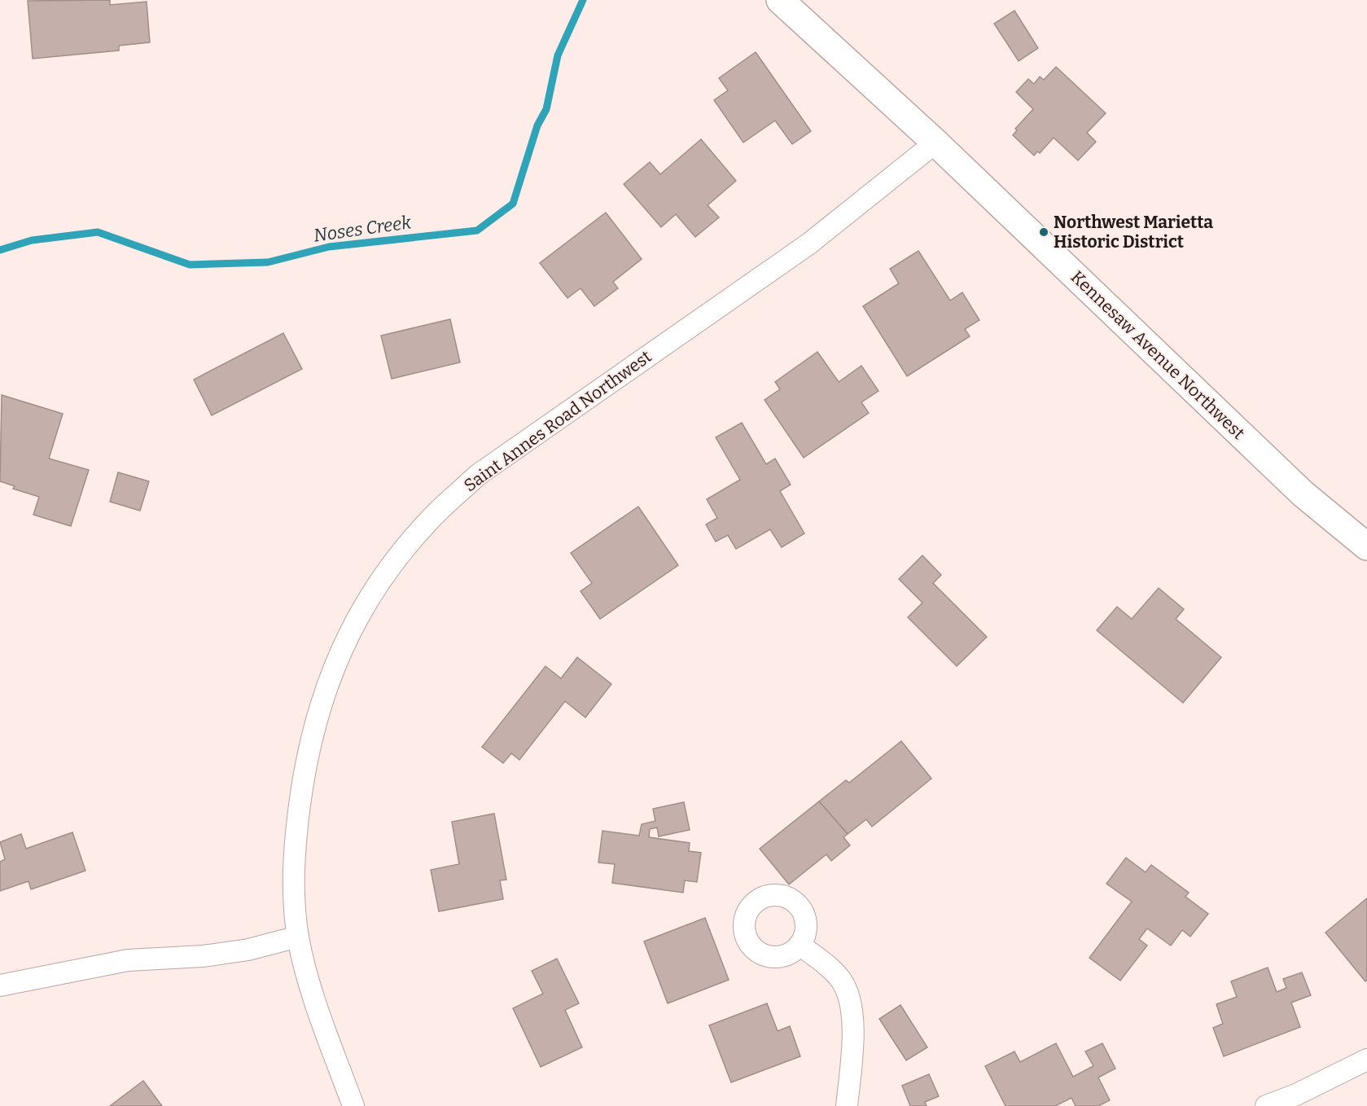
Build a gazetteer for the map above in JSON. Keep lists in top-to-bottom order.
{
  "streets": {
    "street": ["Kennesaw Avenue Northwest", "Saint Annes Road Northwest"]
  },
  "crossings": [
    ["Kennesaw Avenue Northwest", "Saint Annes Road Northwest"]
  ],
  "water": ["Noses Creek"],
  "places": ["Northwest Marietta Historic District"]
}
